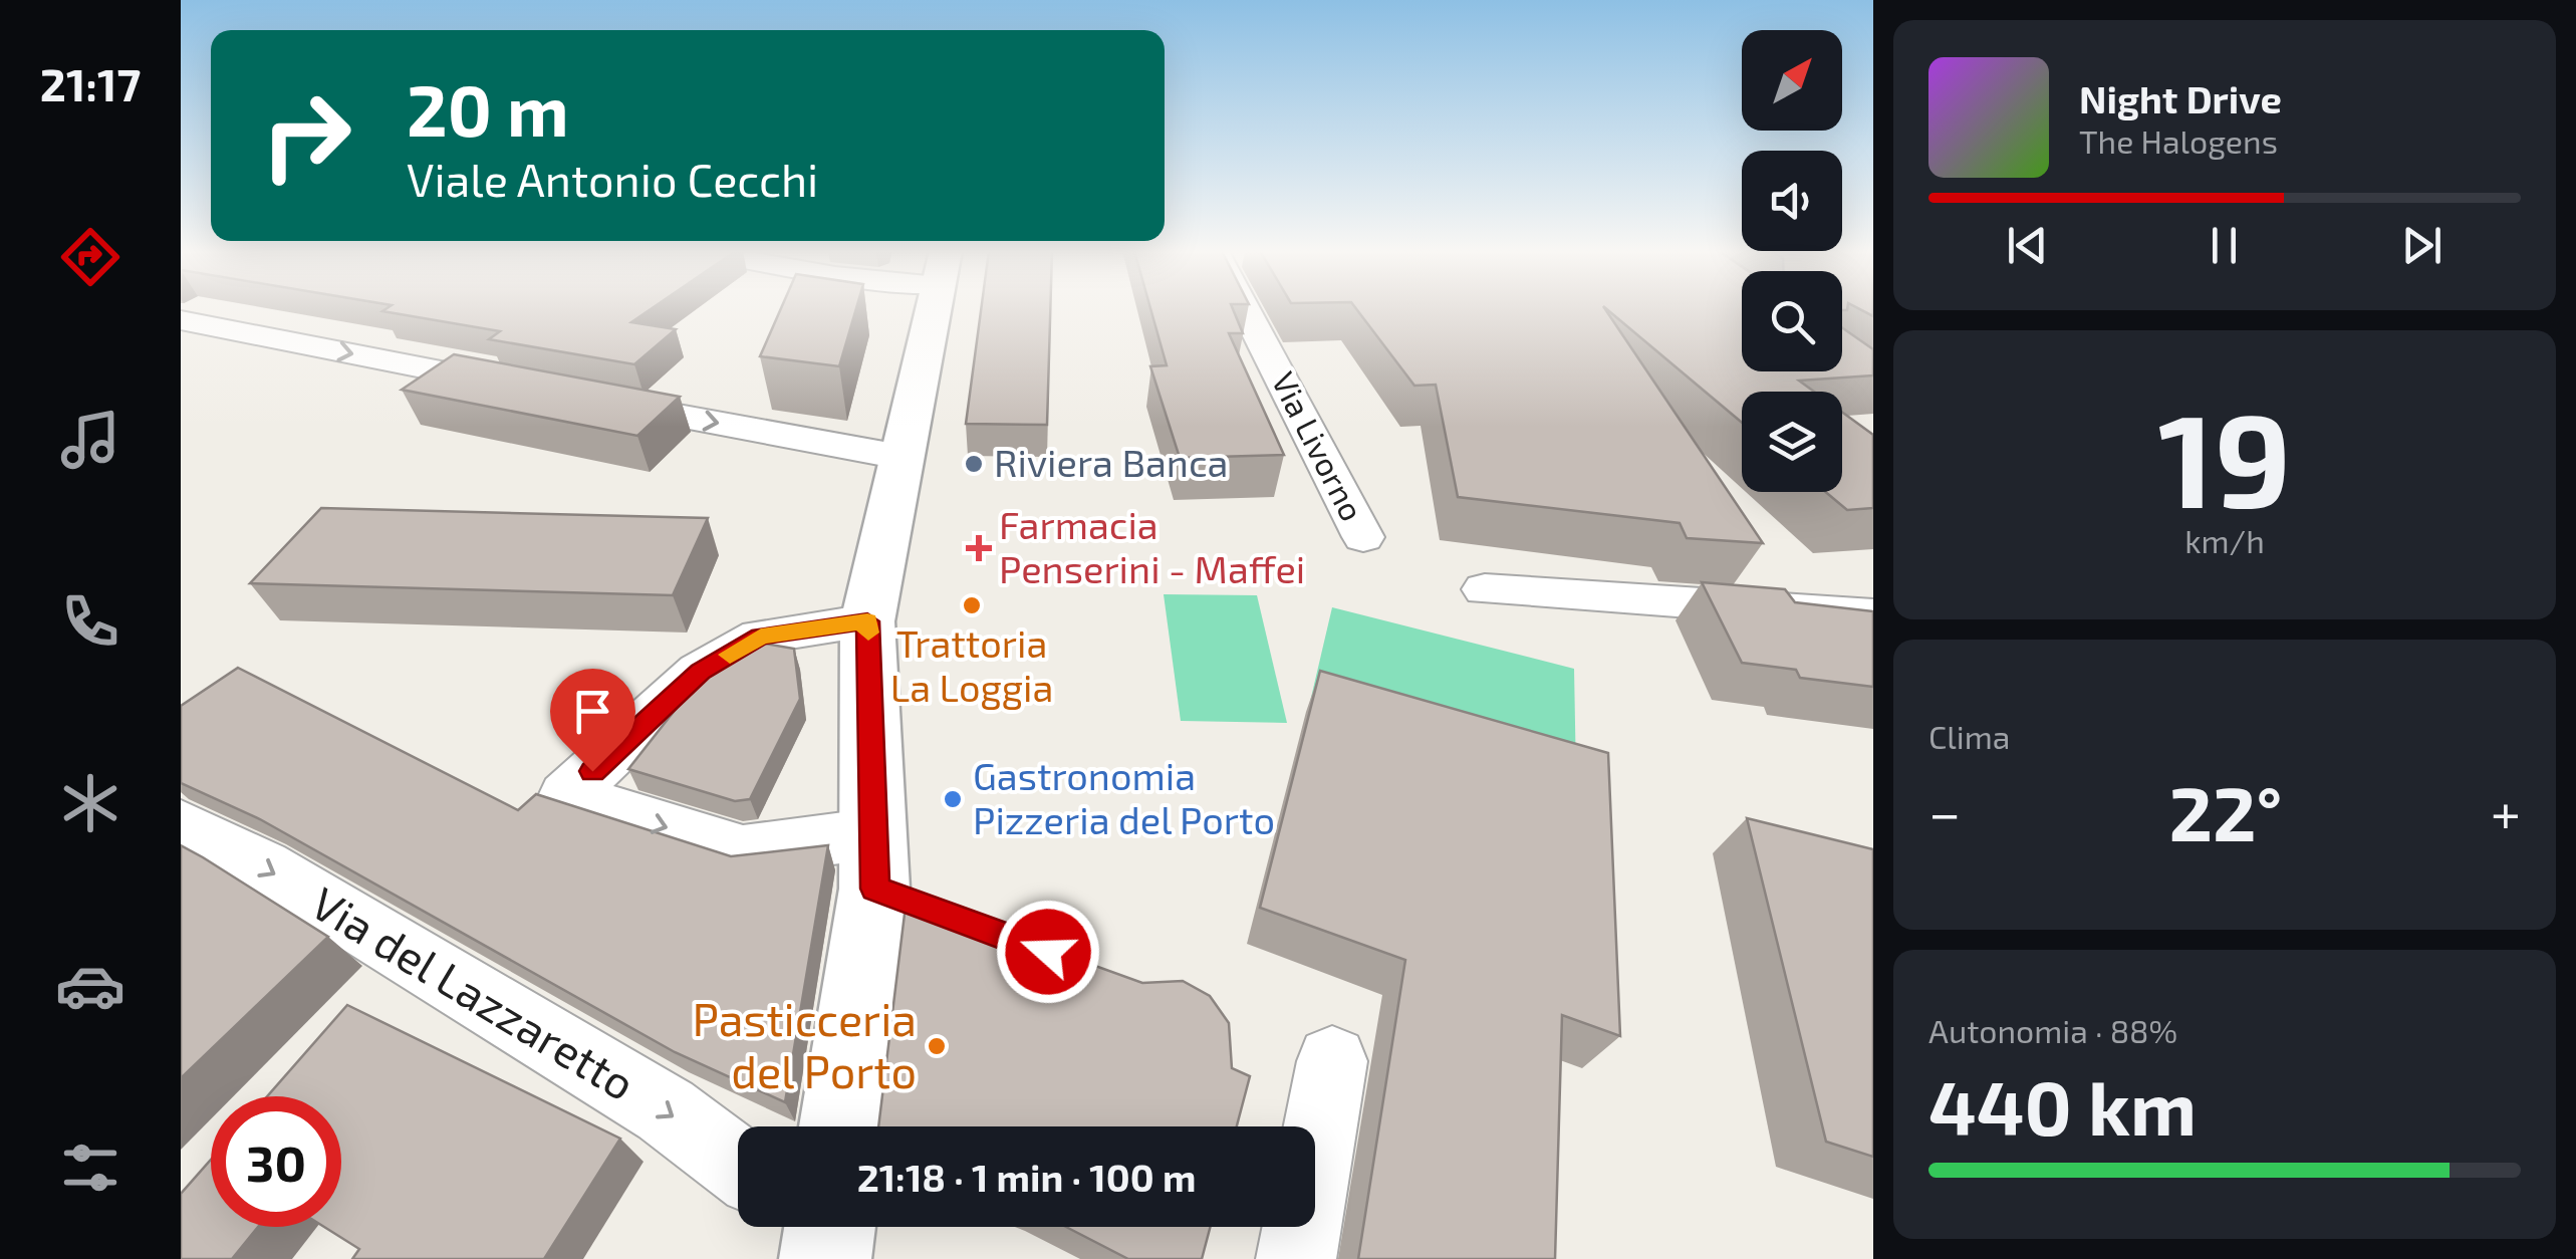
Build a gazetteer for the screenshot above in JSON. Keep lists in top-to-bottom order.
{
  "streets": {
    "street": ["Via Livorno", "Via del Lazzaretto"]
  },
  "one_way": ["Via del Lazzaretto"],
  "places": {
    "other": [
      "Riviera Banca",
      "Trattoria La Loggia",
      "Gastronomia Pizzeria del Porto",
      "Pasticceria del Porto"
    ],
    "health": ["Farmacia Penserini - Maffei"]
  },
  "north": "top right",
  "page": {
    "tabs": "21:17",
    "turn": ["20 m", "Viale Antonio Cecchi"],
    "song": ["Night Drive", "The Halogens"],
    "tile": [
      ["19", "km/h"],
      "Clima",
      ["Autonomia · 88%", "440 km"]
    ],
    "heat": ["−", "22°", "+"],
    "limit": "30",
    "trip": "21:18 · 1 min · 100 m"
  }
}
